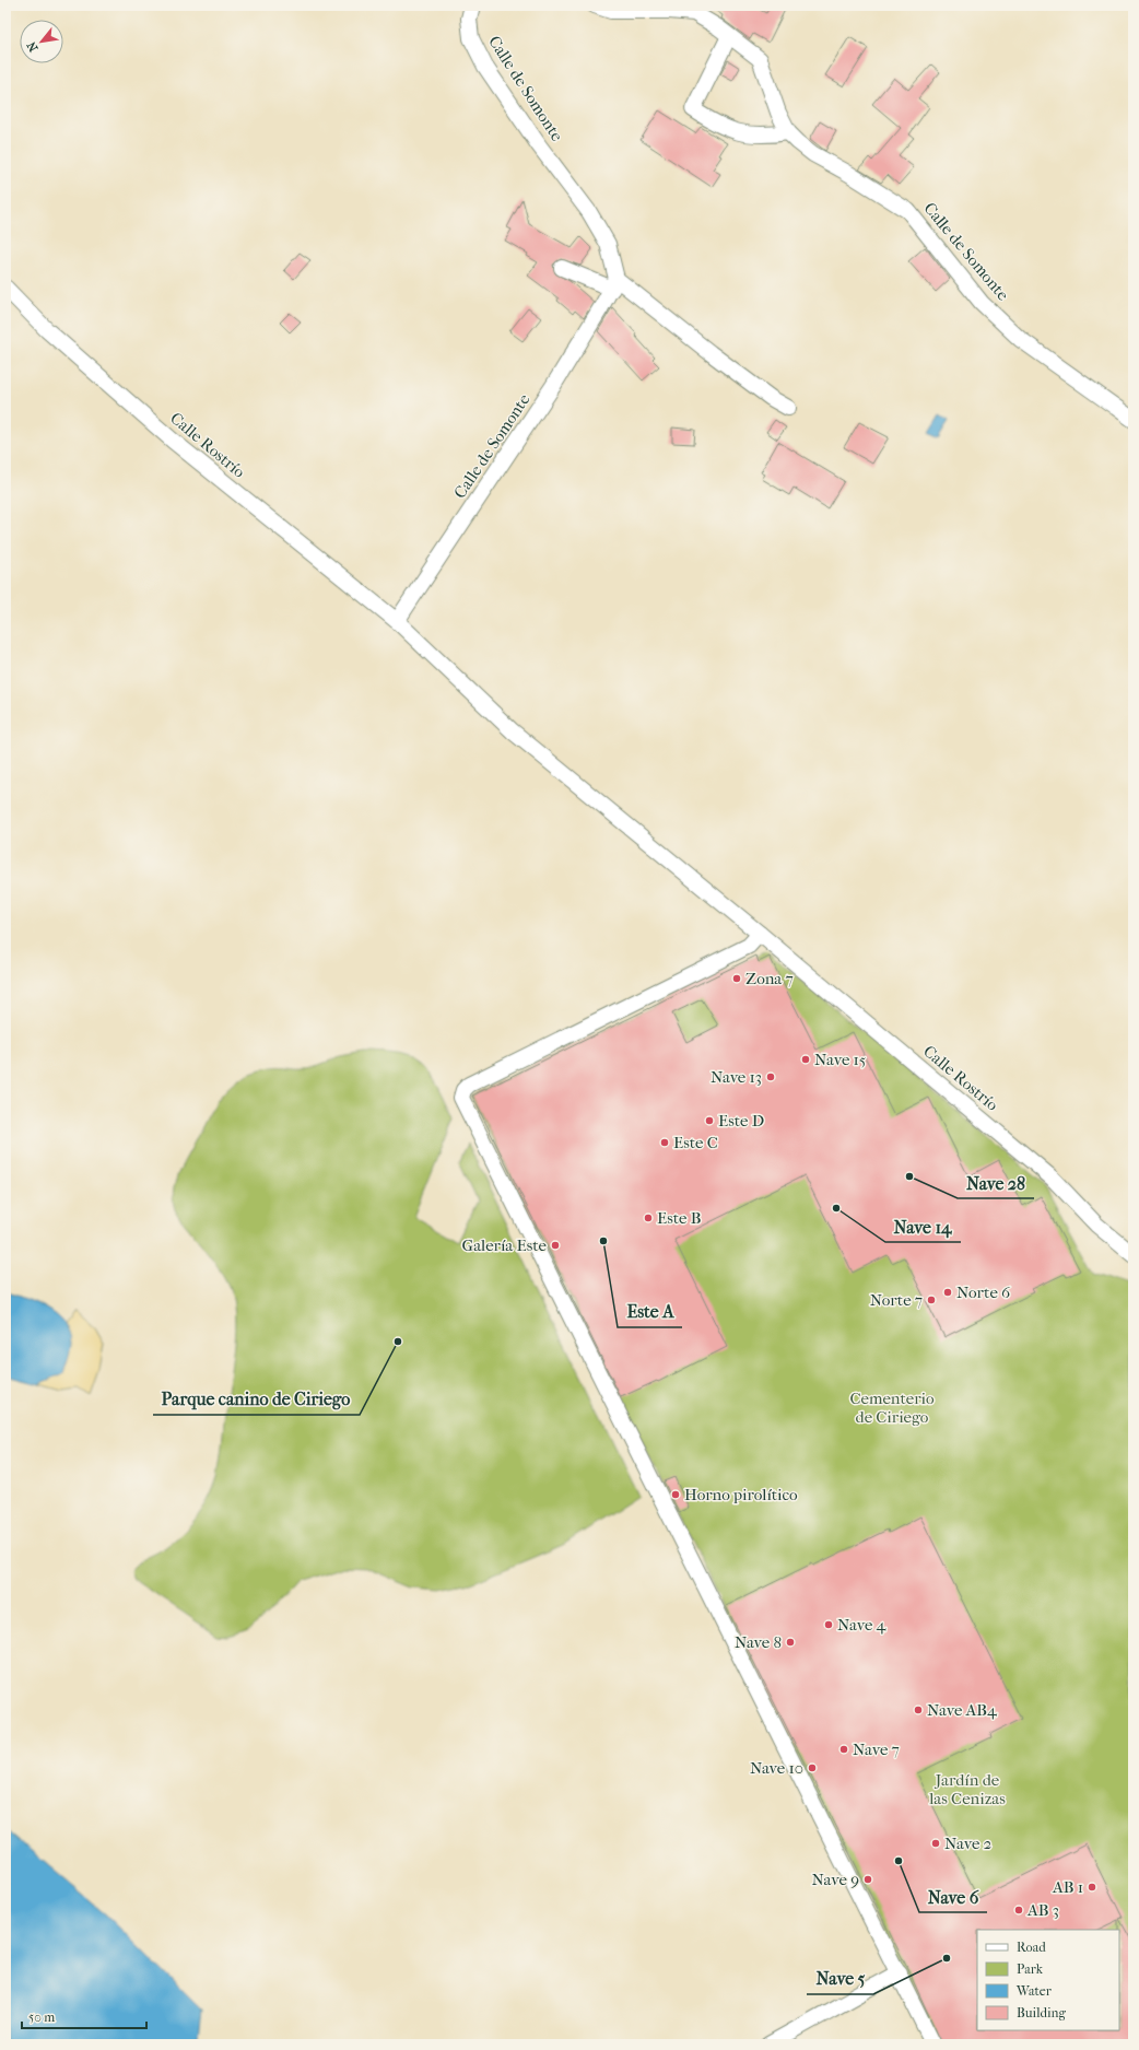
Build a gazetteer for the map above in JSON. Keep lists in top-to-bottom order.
{
  "streets": {
    "street": ["Calle de Somonte", "Calle Rostrío"]
  },
  "crossings": [
    ["Calle de Somonte", "Calle Rostrío"]
  ],
  "parks": ["Cementerio de Ciriego", "Jardín de las Cenizas"],
  "places": [
    "Zona 7",
    "Nave 15",
    "Nave 13",
    "Este D",
    "Este C",
    "Nave 28",
    "Nave 14",
    "Este B",
    "Este A",
    "Galería Este",
    "Norte 6",
    "Norte 7",
    "Parque canino de Ciriego",
    "Horno pirolítico",
    "Nave 4",
    "Nave 8",
    "Nave AB4",
    "Nave 7",
    "Nave 10",
    "Nave 2",
    "Nave 6",
    "Nave 9",
    "AB 1",
    "AB 3",
    "Nave 5"
  ],
  "legend": [
    "Road",
    "Park",
    "Water",
    "Building"
  ],
  "scale_bar": "50 m",
  "north": "bottom left"
}
